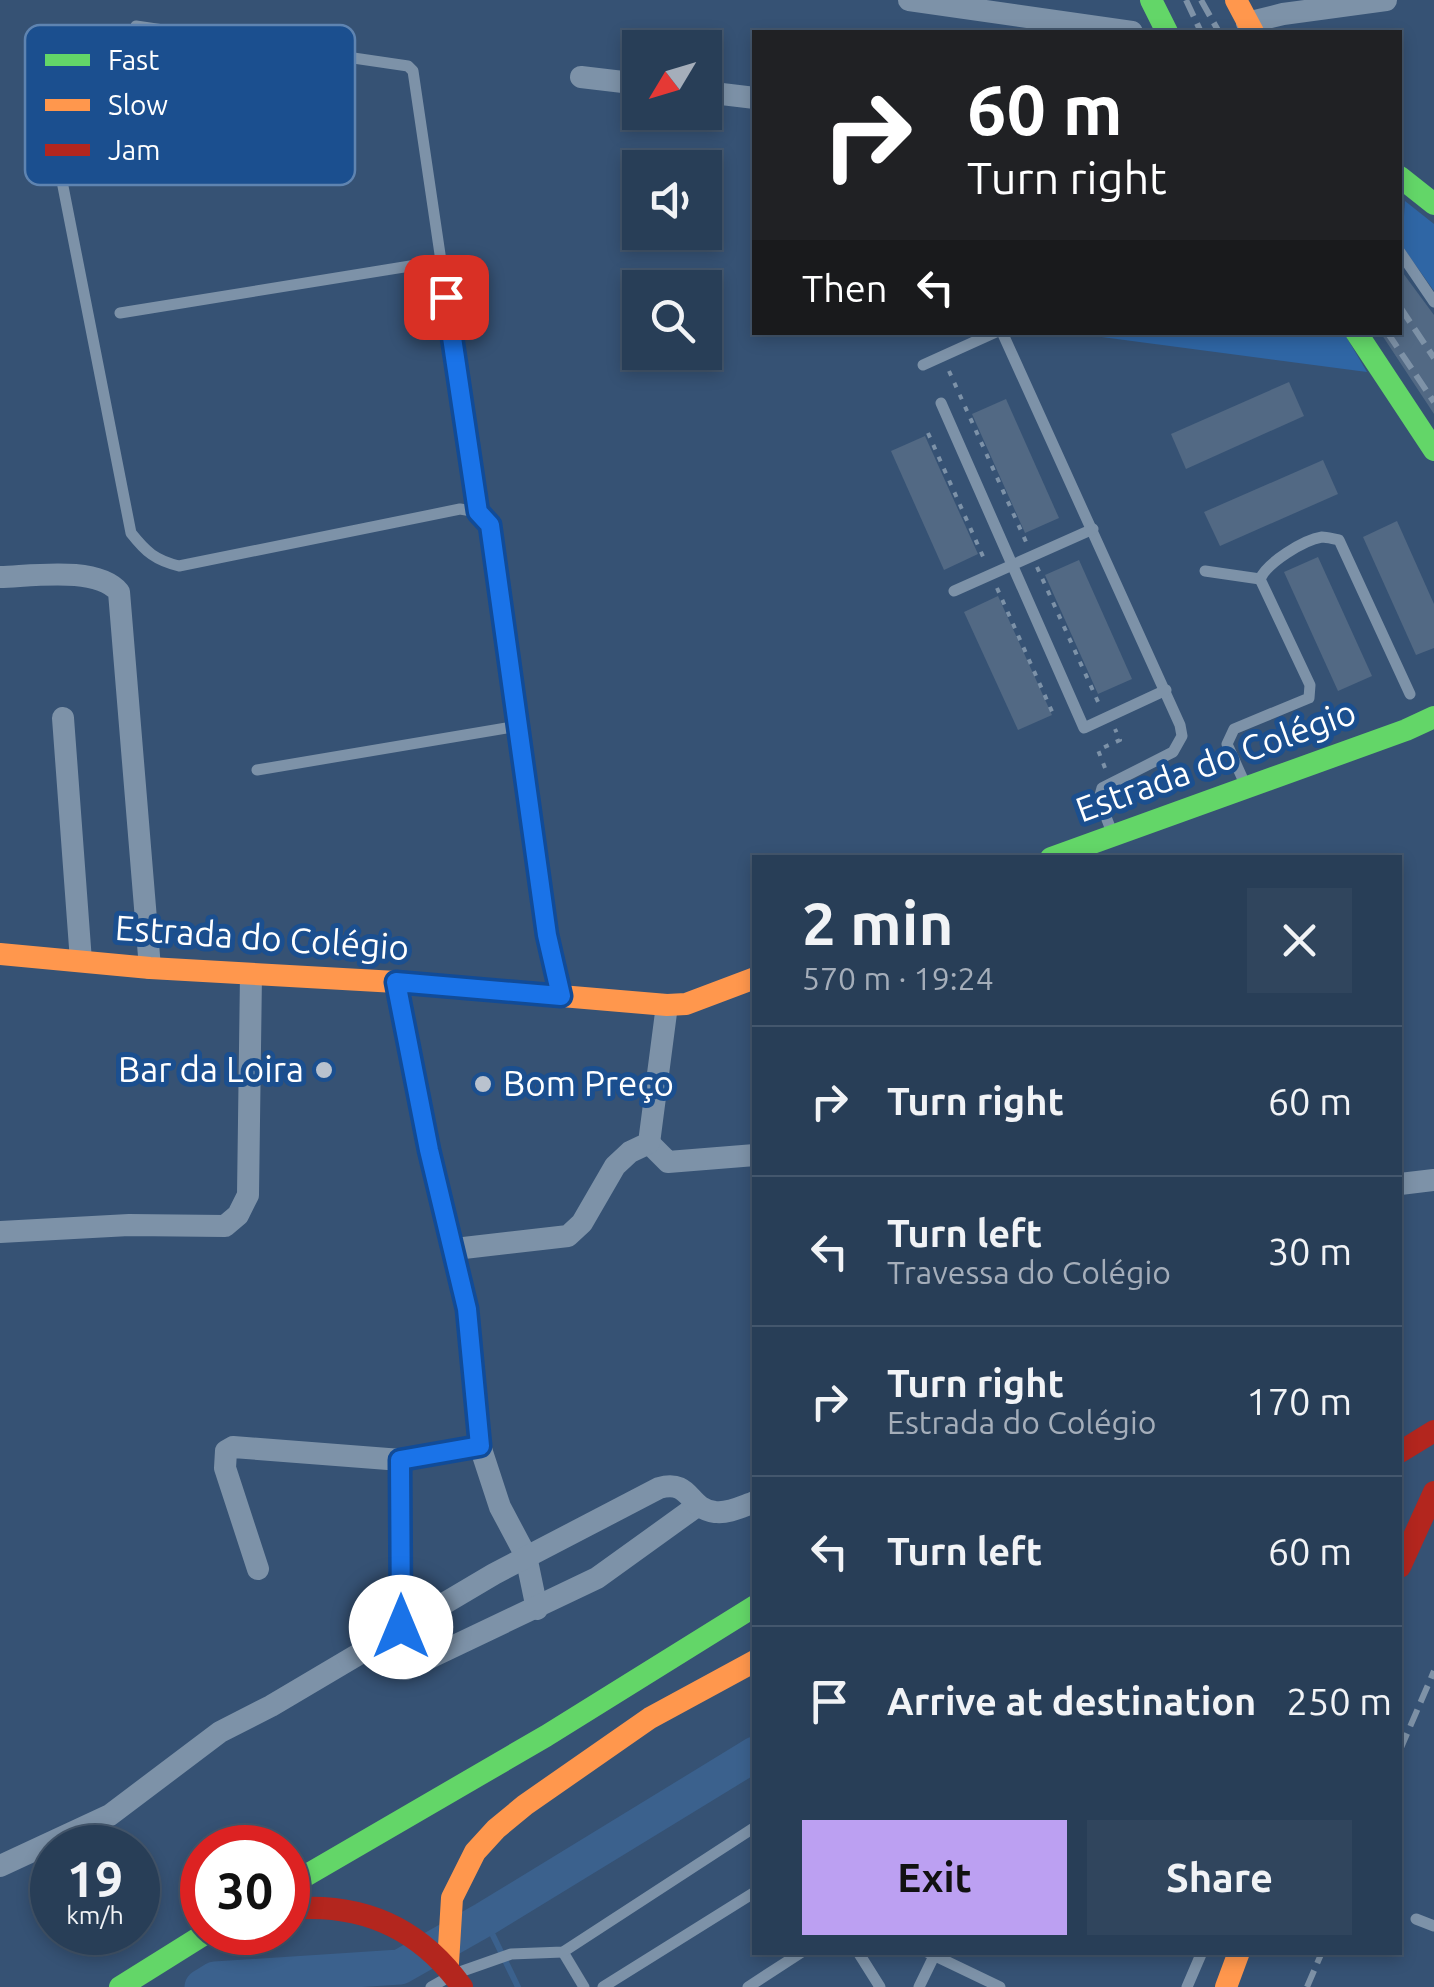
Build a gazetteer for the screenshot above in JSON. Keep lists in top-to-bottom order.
{
  "streets": {
    "main road": ["Estrada do Colégio"]
  },
  "places": ["Bar da Loira", "Bom Preço"],
  "legend": ["Fast", "Slow", "Jam"],
  "north": "bottom left",
  "page": {
    "turn": ["60 m", "Turn right"],
    "then": "Then",
    "heading": ["2 min", "570 m · 19:24"],
    "list": [
      {
        "name": "Turn right",
        "value": "60 m"
      },
      {
        "name": "Turn left",
        "note": "Travessa do Colégio",
        "value": "30 m"
      },
      {
        "name": "Turn right",
        "note": "Estrada do Colégio",
        "value": "170 m"
      },
      {
        "name": "Turn left",
        "value": "60 m"
      },
      {
        "name": "Arrive at destination",
        "value": "250 m"
      }
    ],
    "buttons": ["Exit", "Share"],
    "speed": "19 km/h",
    "limit": "30"
  }
}
